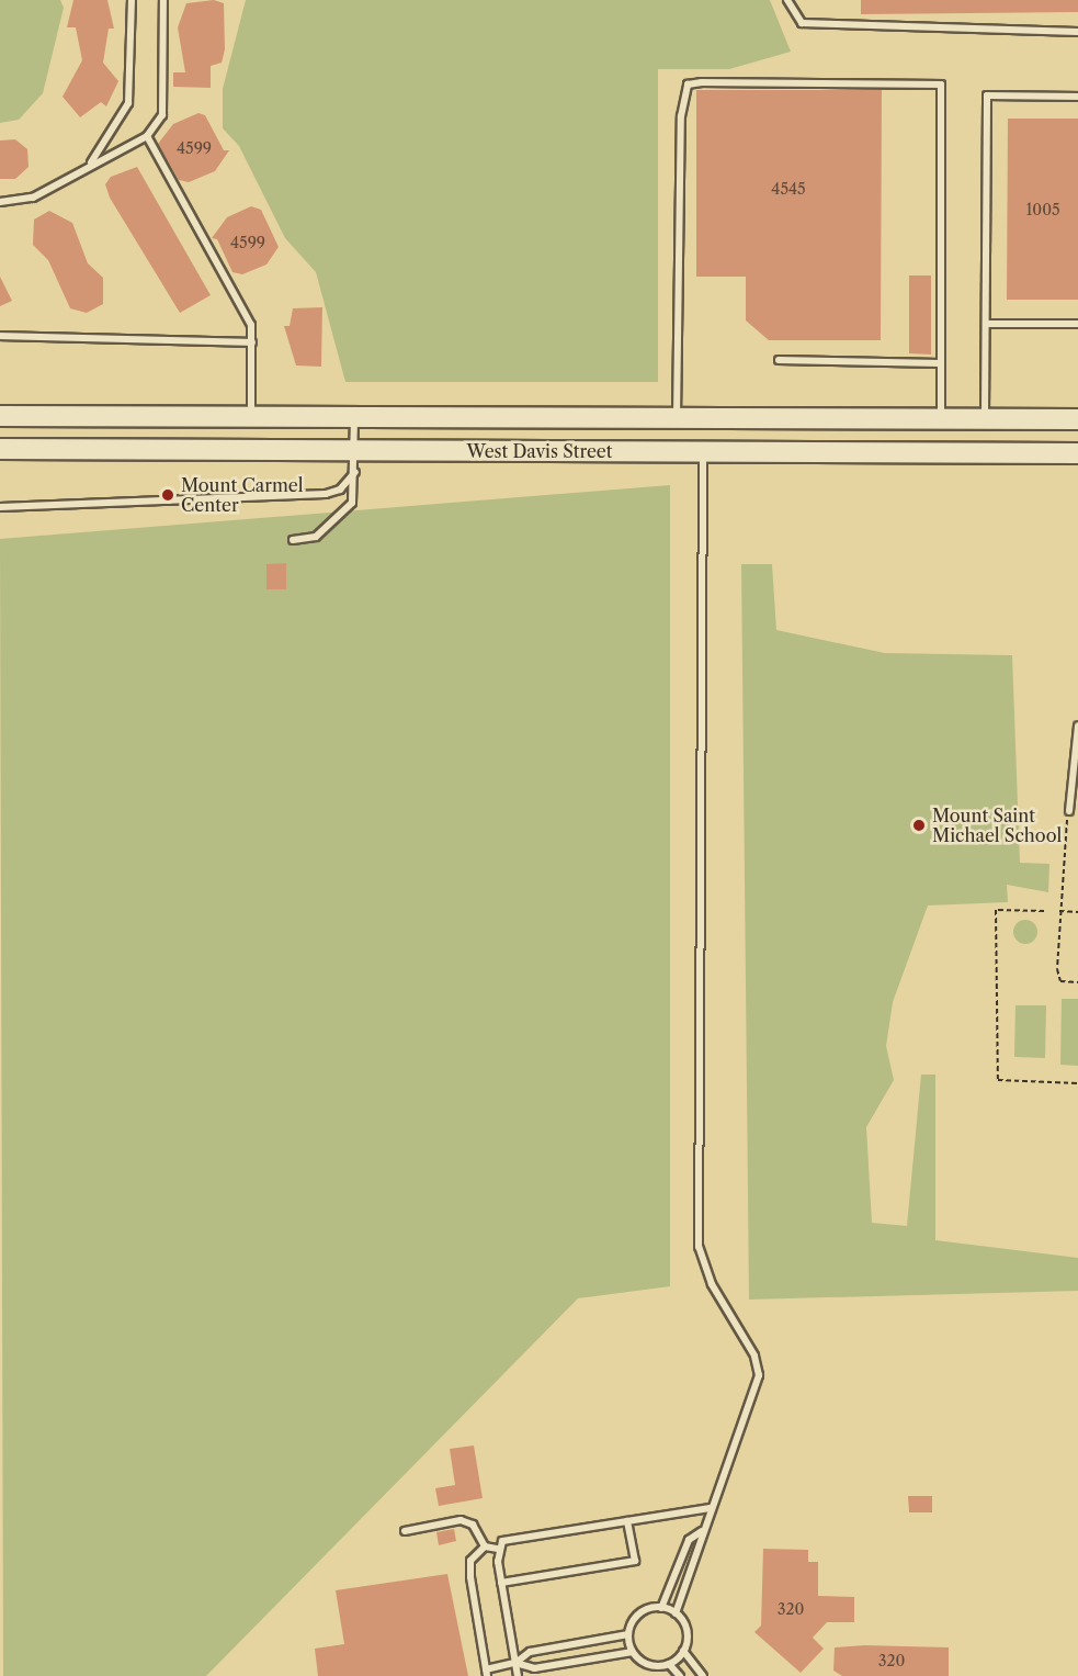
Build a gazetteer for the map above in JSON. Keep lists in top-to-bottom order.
{
  "streets": {
    "main road": ["West Davis Street"]
  },
  "places": ["Mount Carmel Center", "Mount Saint Michael School"],
  "house_numbers": [
    "4599",
    "4545",
    "1005",
    "4599",
    "320",
    "320"
  ]
}
